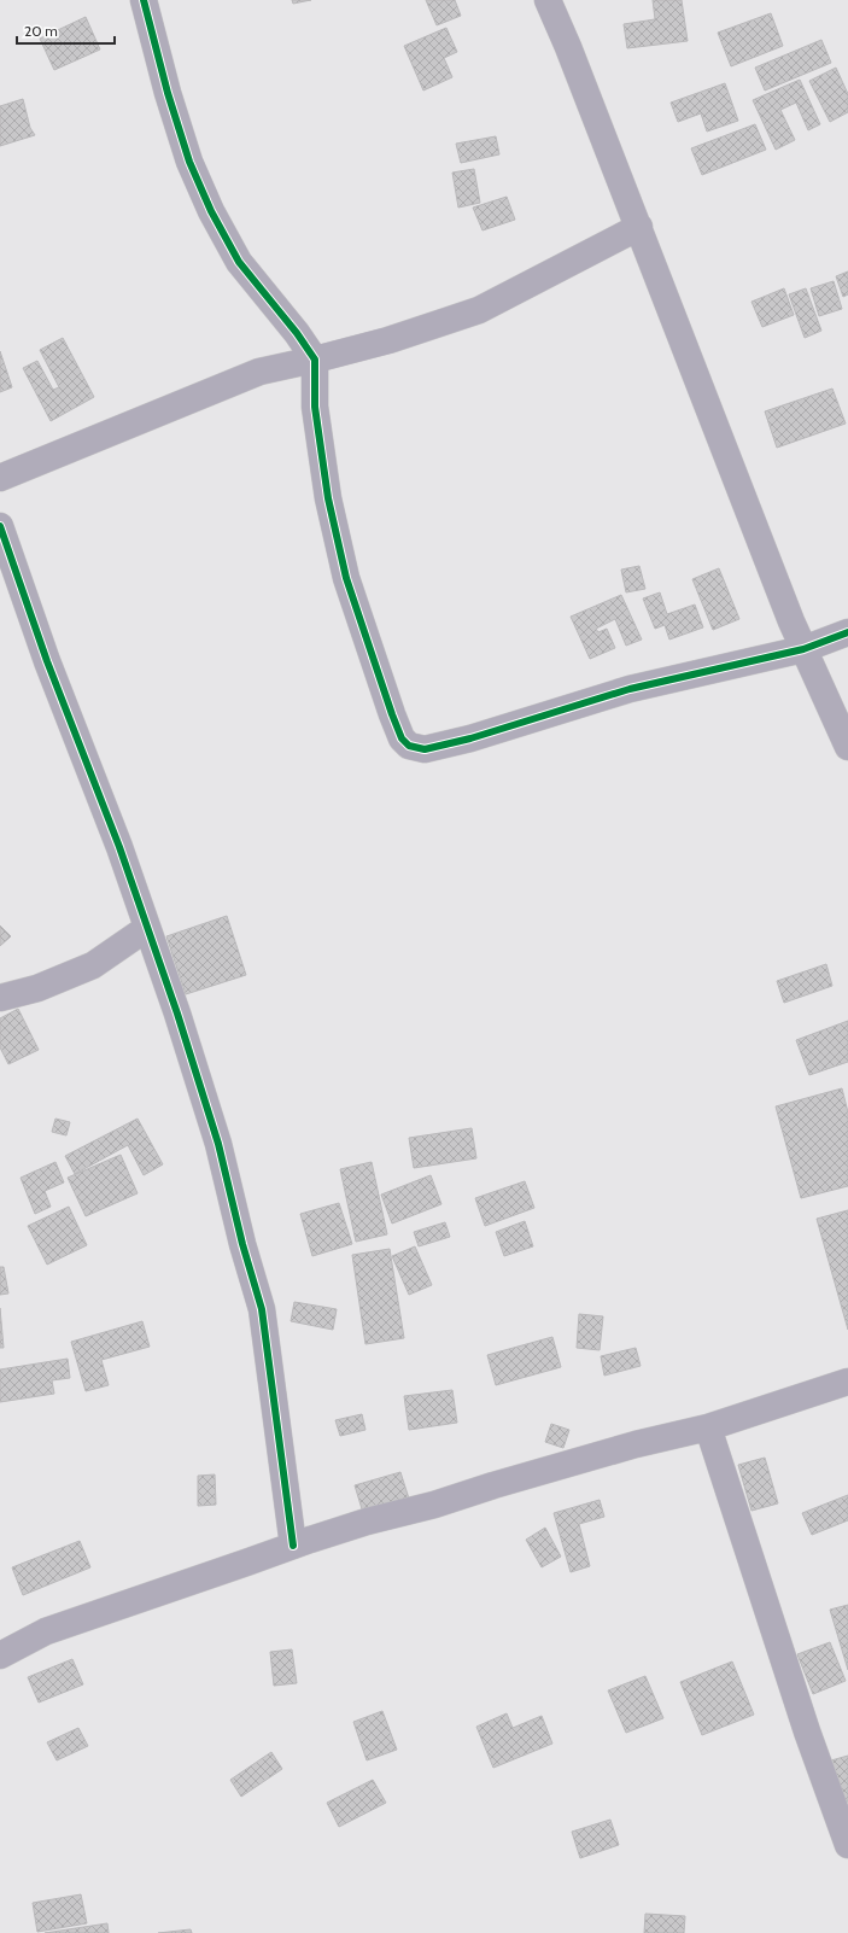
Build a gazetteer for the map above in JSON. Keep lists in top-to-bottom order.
{
  "scale_bar": "20 m"
}
